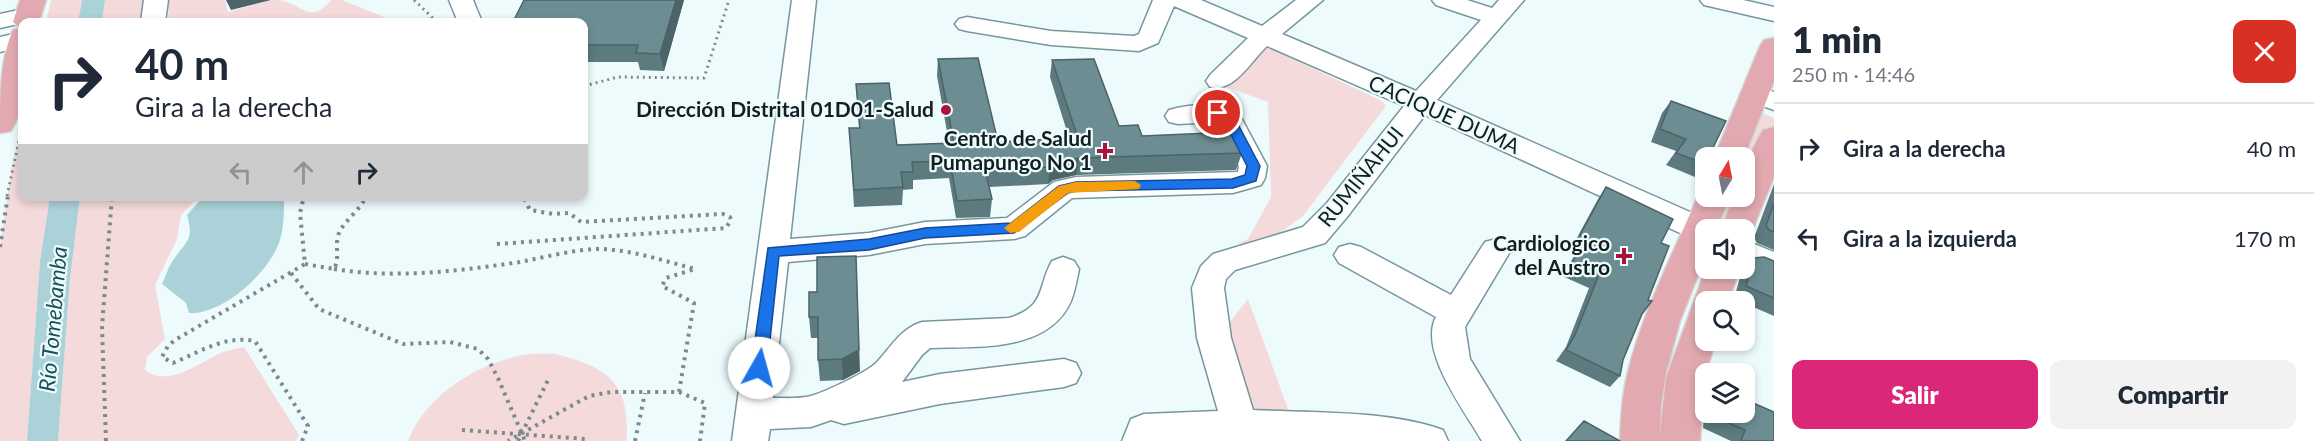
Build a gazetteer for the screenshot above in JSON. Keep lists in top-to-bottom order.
{
  "streets": {
    "street": ["CACIQUE DUMA", "RUMIÑAHUI"]
  },
  "crossings": [
    ["CACIQUE DUMA", "RUMIÑAHUI"]
  ],
  "water": ["Río Tomebamba"],
  "places": {
    "other": ["Dirección Distrital 01D01-Salud"],
    "health": ["Centro de Salud Pumapungo No 1", "Cardiologico del Austro"]
  },
  "north": "top",
  "page": {
    "heading": ["1 min", "250 m · 14:46"],
    "turn": ["40 m", "Gira a la derecha"],
    "list": [
      {
        "name": "Gira a la derecha",
        "value": "40 m"
      },
      {
        "name": "Gira a la izquierda",
        "value": "170 m"
      }
    ],
    "buttons": ["Salir", "Compartir"]
  }
}
